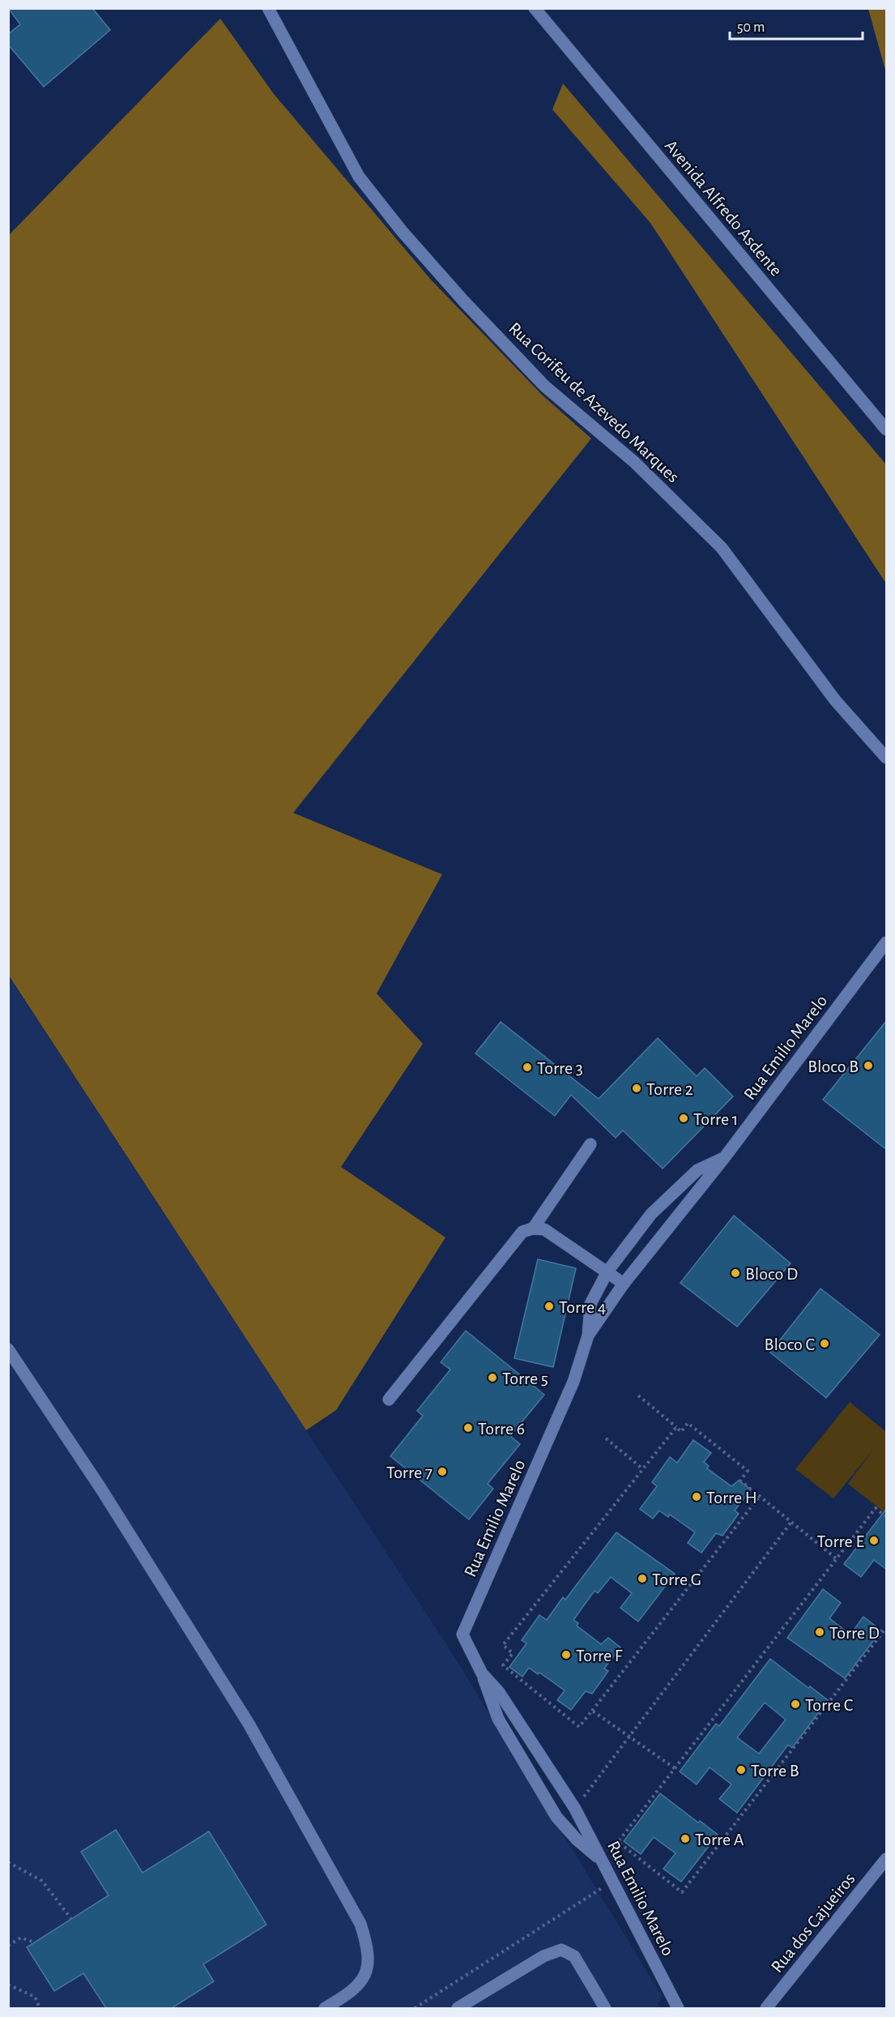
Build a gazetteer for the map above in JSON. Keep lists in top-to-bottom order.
{
  "streets": {
    "street": [
      "Avenida Alfredo Asdente",
      "Rua Corifeu de Azevedo Marques",
      "Rua Emilio Marelo",
      "Rua dos Cajueiros"
    ]
  },
  "places": [
    "Bloco B",
    "Torre 3",
    "Torre 2",
    "Torre 1",
    "Bloco D",
    "Torre 4",
    "Bloco C",
    "Torre 5",
    "Torre 6",
    "Torre 7",
    "Torre H",
    "Torre E",
    "Torre G",
    "Torre D",
    "Torre F",
    "Torre C",
    "Torre B",
    "Torre A"
  ],
  "scale_bar": "50 m"
}
